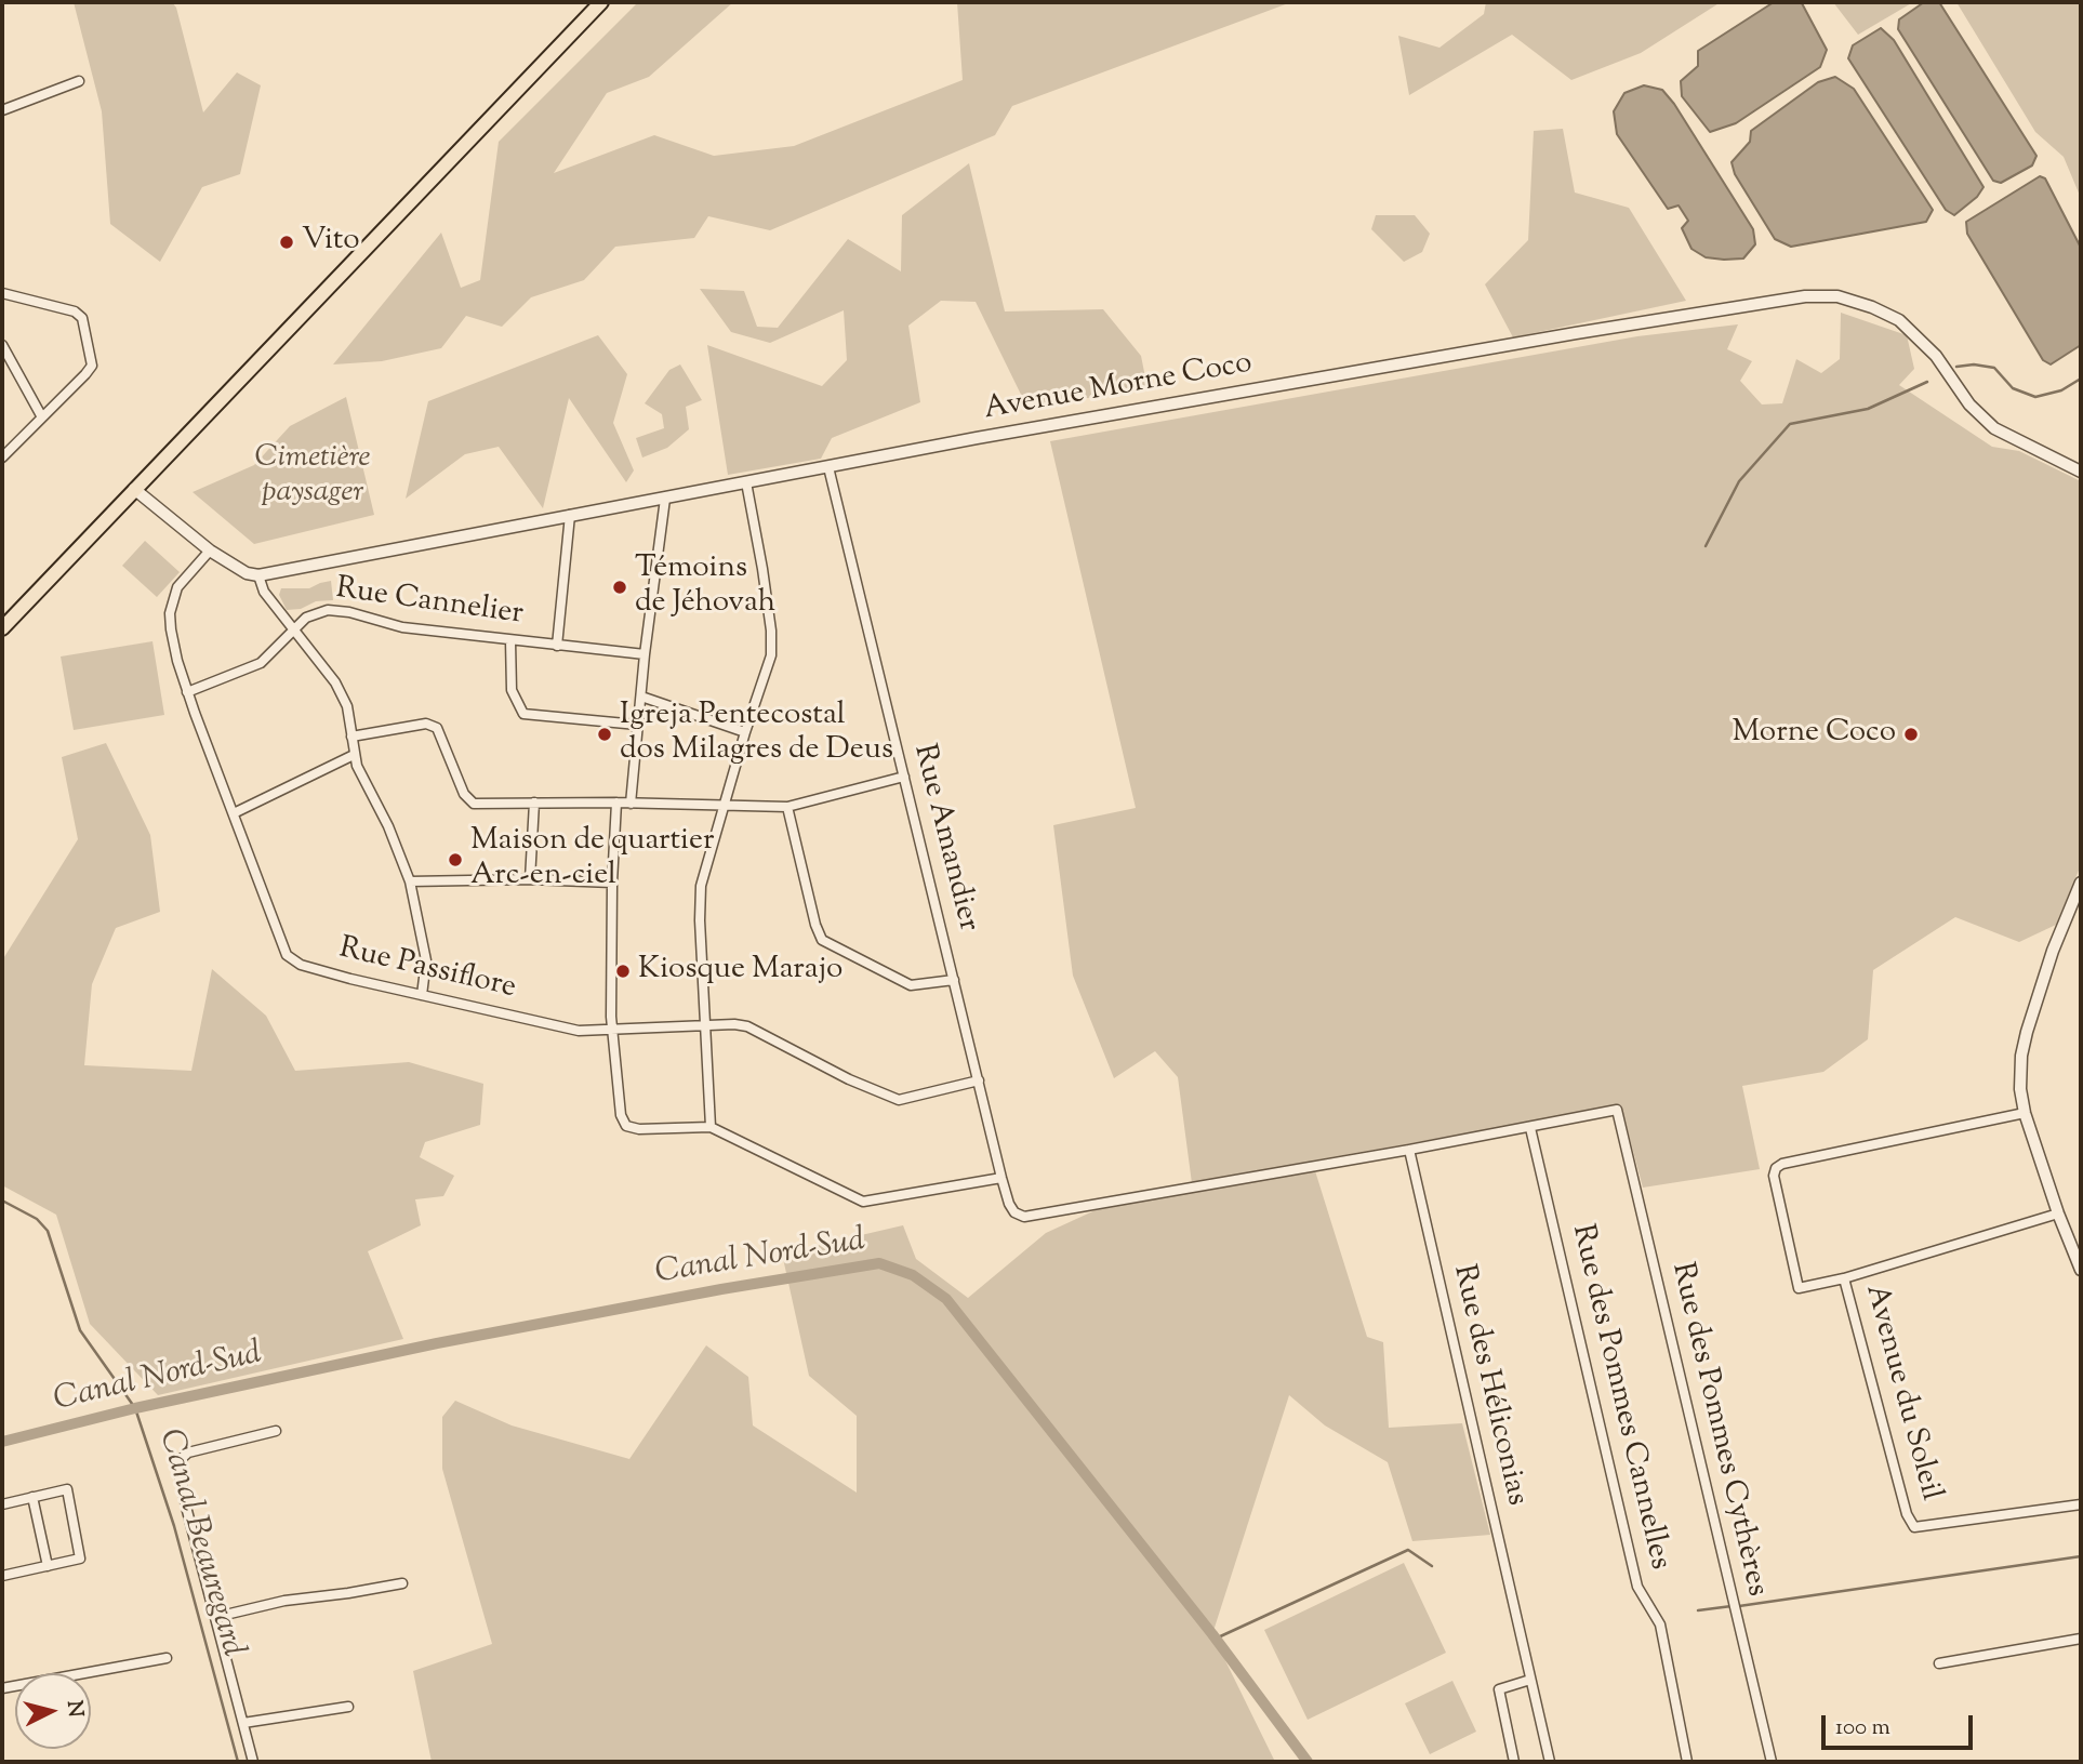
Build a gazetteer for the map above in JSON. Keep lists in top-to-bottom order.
{
  "streets": {
    "street": [
      "Avenue Morne Coco",
      "Rue Cannelier",
      "Rue Amandier",
      "Rue Passiflore",
      "Rue des Héliconias",
      "Avenue du Soleil",
      "Rue des Pommes Cannelles",
      "Rue des Pommes Cythères"
    ]
  },
  "crossings": [
    ["Avenue Morne Coco", "Rue Amandier"],
    ["Rue Cannelier", "Rue Passiflore"],
    ["Rue Amandier", "Rue Passiflore"],
    ["Rue Amandier", "Rue des Héliconias"],
    ["Rue des Pommes Cannelles", "Rue des Pommes Cythères"]
  ],
  "water": ["Canal Nord-Sud", "Canal Beauregard"],
  "parks": ["Cimetière paysager"],
  "places": [
    "Vito",
    "Témoins de Jéhovah",
    "Igreja Pentecostal dos Milagres de Deus",
    "Morne Coco",
    "Maison de quartier Arc-en-ciel",
    "Kiosque Marajo"
  ],
  "scale_bar": "100 m",
  "north": "right"
}
